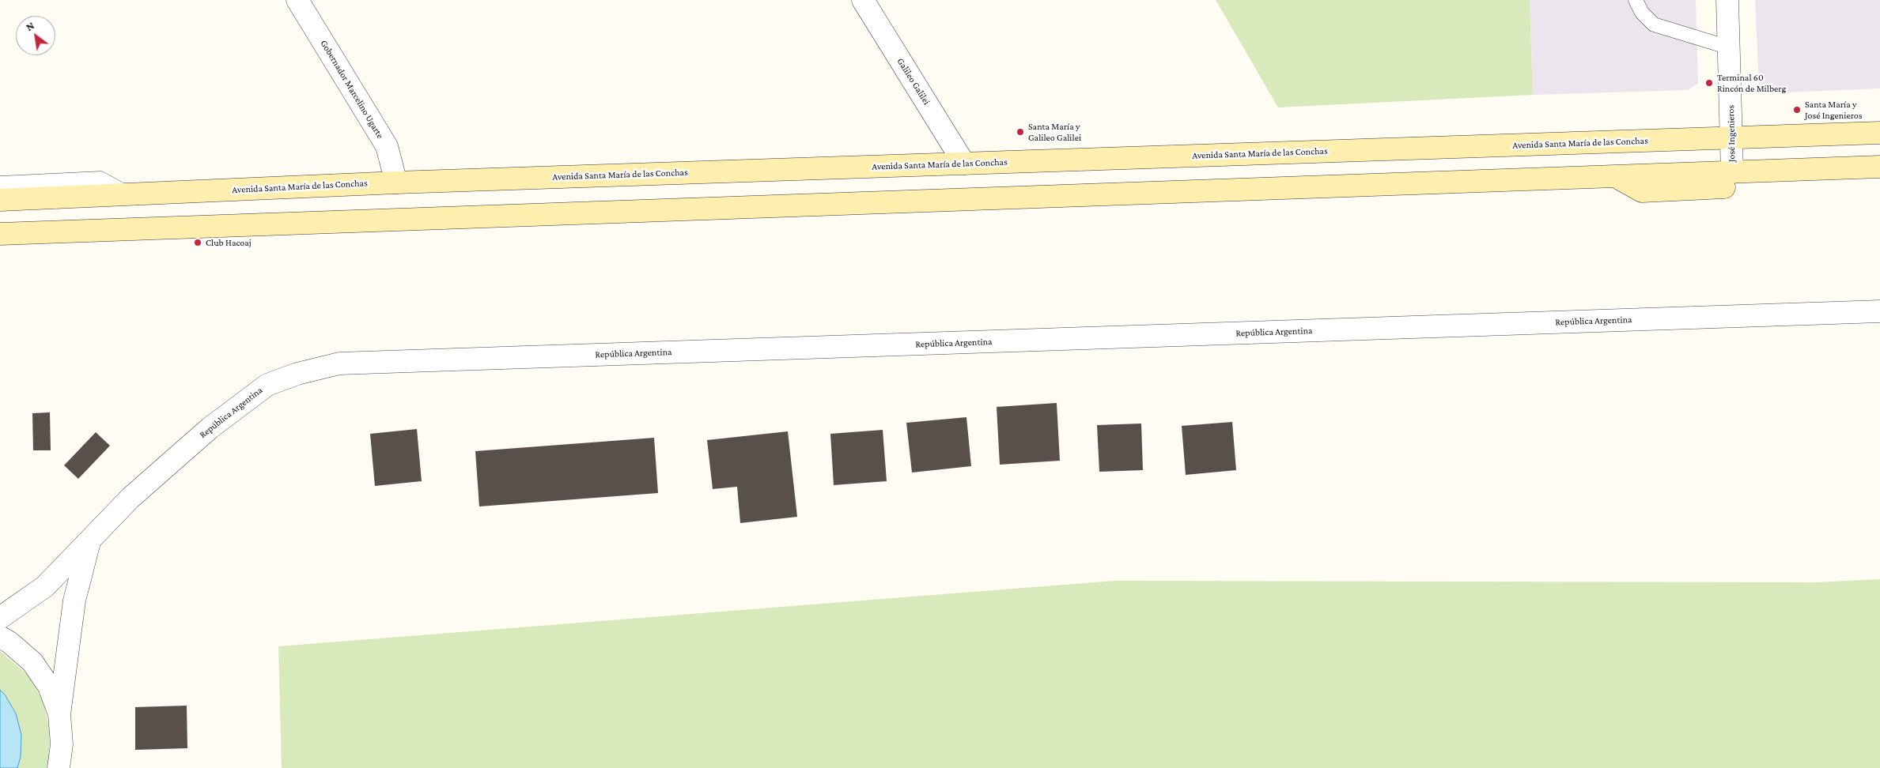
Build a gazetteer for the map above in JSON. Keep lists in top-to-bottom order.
{
  "streets": {
    "main road": ["Avenida Santa María de las Conchas"],
    "street": [
      "Galileo Galilei",
      "Gobernador Marcelino Ugarte",
      "José Ingenieros",
      "República Argentina"
    ]
  },
  "crossings": [
    ["Galileo Galilei", "Avenida Santa María de las Conchas"],
    ["Gobernador Marcelino Ugarte", "Avenida Santa María de las Conchas"],
    ["José Ingenieros", "Avenida Santa María de las Conchas"]
  ],
  "places": [
    "Terminal 60 Rincón de Milberg",
    "Santa María y José Ingenieros",
    "Santa María y Galileo Galilei",
    "Club Hacoaj"
  ],
  "north": "top left"
}
